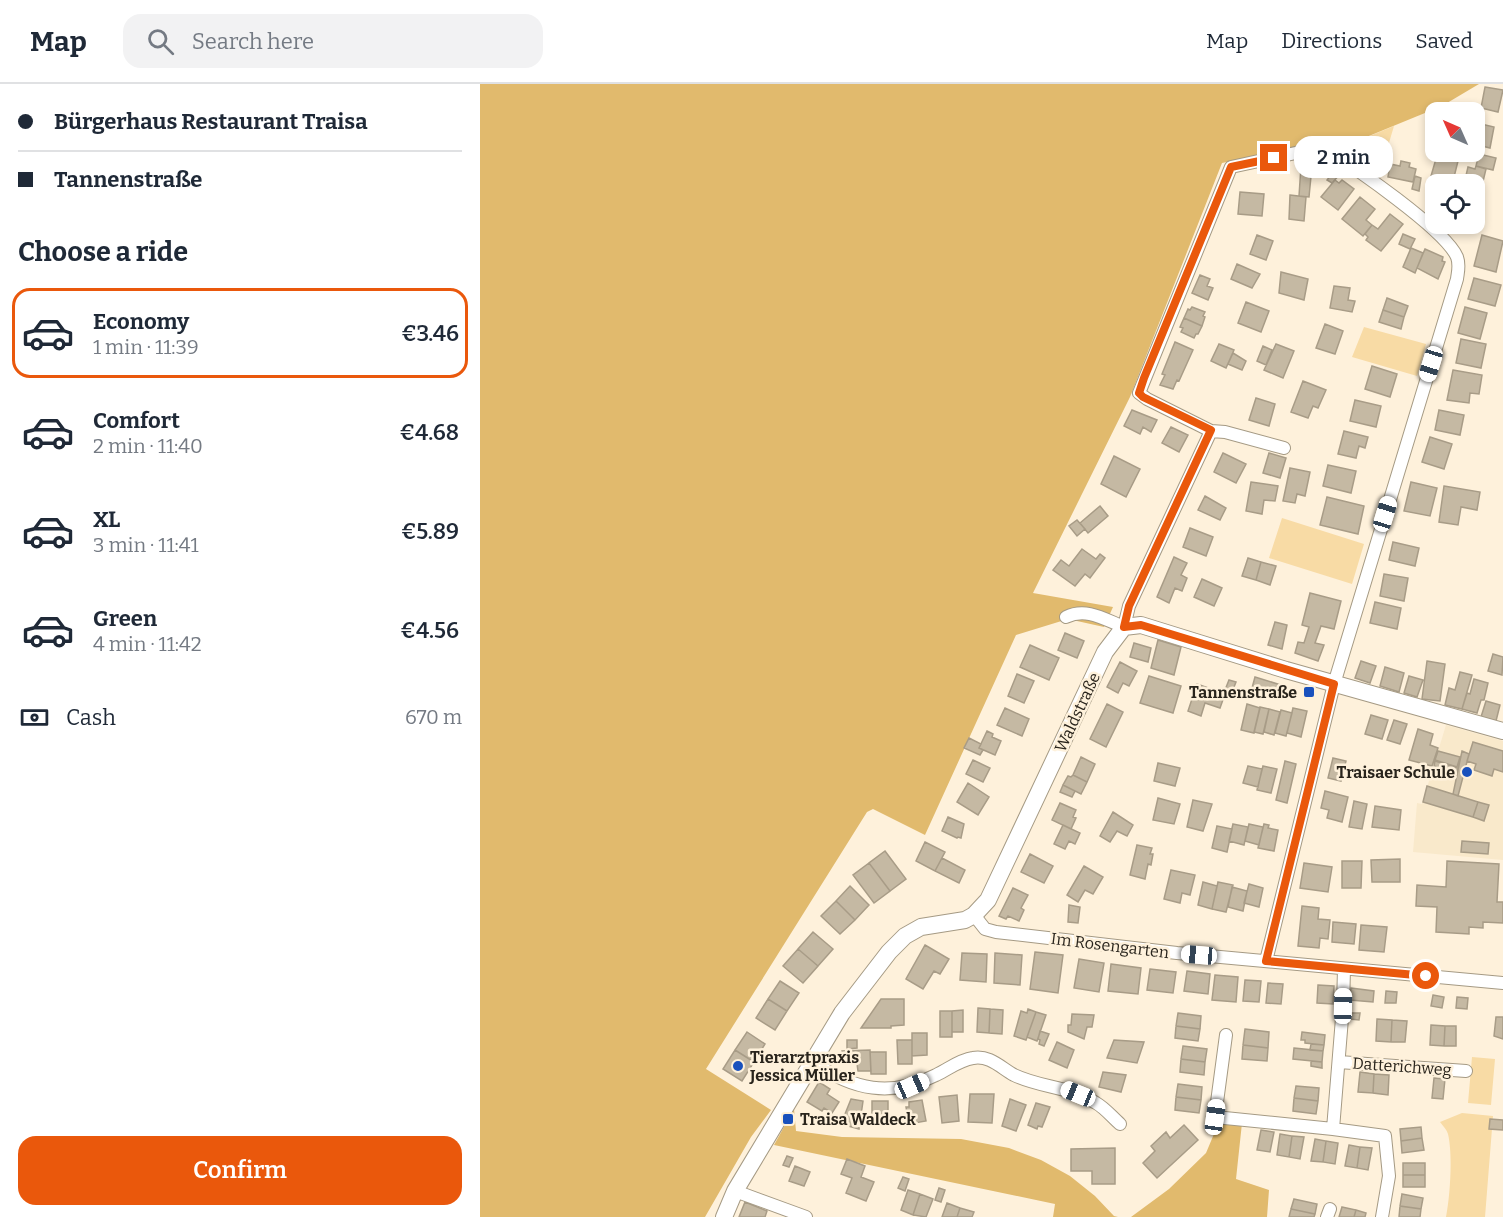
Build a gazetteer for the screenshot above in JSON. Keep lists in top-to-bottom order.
{
  "streets": {
    "street": ["Waldstraße", "Im Rosengarten", "Datterichweg"]
  },
  "crossings": [
    ["Waldstraße", "Im Rosengarten"],
    ["Im Rosengarten", "Datterichweg"]
  ],
  "places": {
    "transit": ["Tannenstraße", "Traisa Waldeck"],
    "other": ["Traisaer Schule", "Tierarztpraxis Jessica Müller"]
  },
  "north": "top left",
  "page": {
    "header": "Map",
    "search": "Search here",
    "nav": ["Map", "Directions", "Saved"],
    "banner": ["Bürgerhaus Restaurant Traisa", "Tannenstraße"],
    "bubble": "2 min",
    "heading": "Choose a ride",
    "list": [
      {
        "name": "Economy",
        "note": "1 min · 11:39",
        "value": "€3.46"
      },
      {
        "name": "Comfort",
        "note": "2 min · 11:40",
        "value": "€4.68"
      },
      {
        "name": "XL",
        "note": "3 min · 11:41",
        "value": "€5.89"
      },
      {
        "name": "Green",
        "note": "4 min · 11:42",
        "value": "€4.56"
      }
    ],
    "pay": ["Cash", "670 m"],
    "buttons": "Confirm"
  }
}
